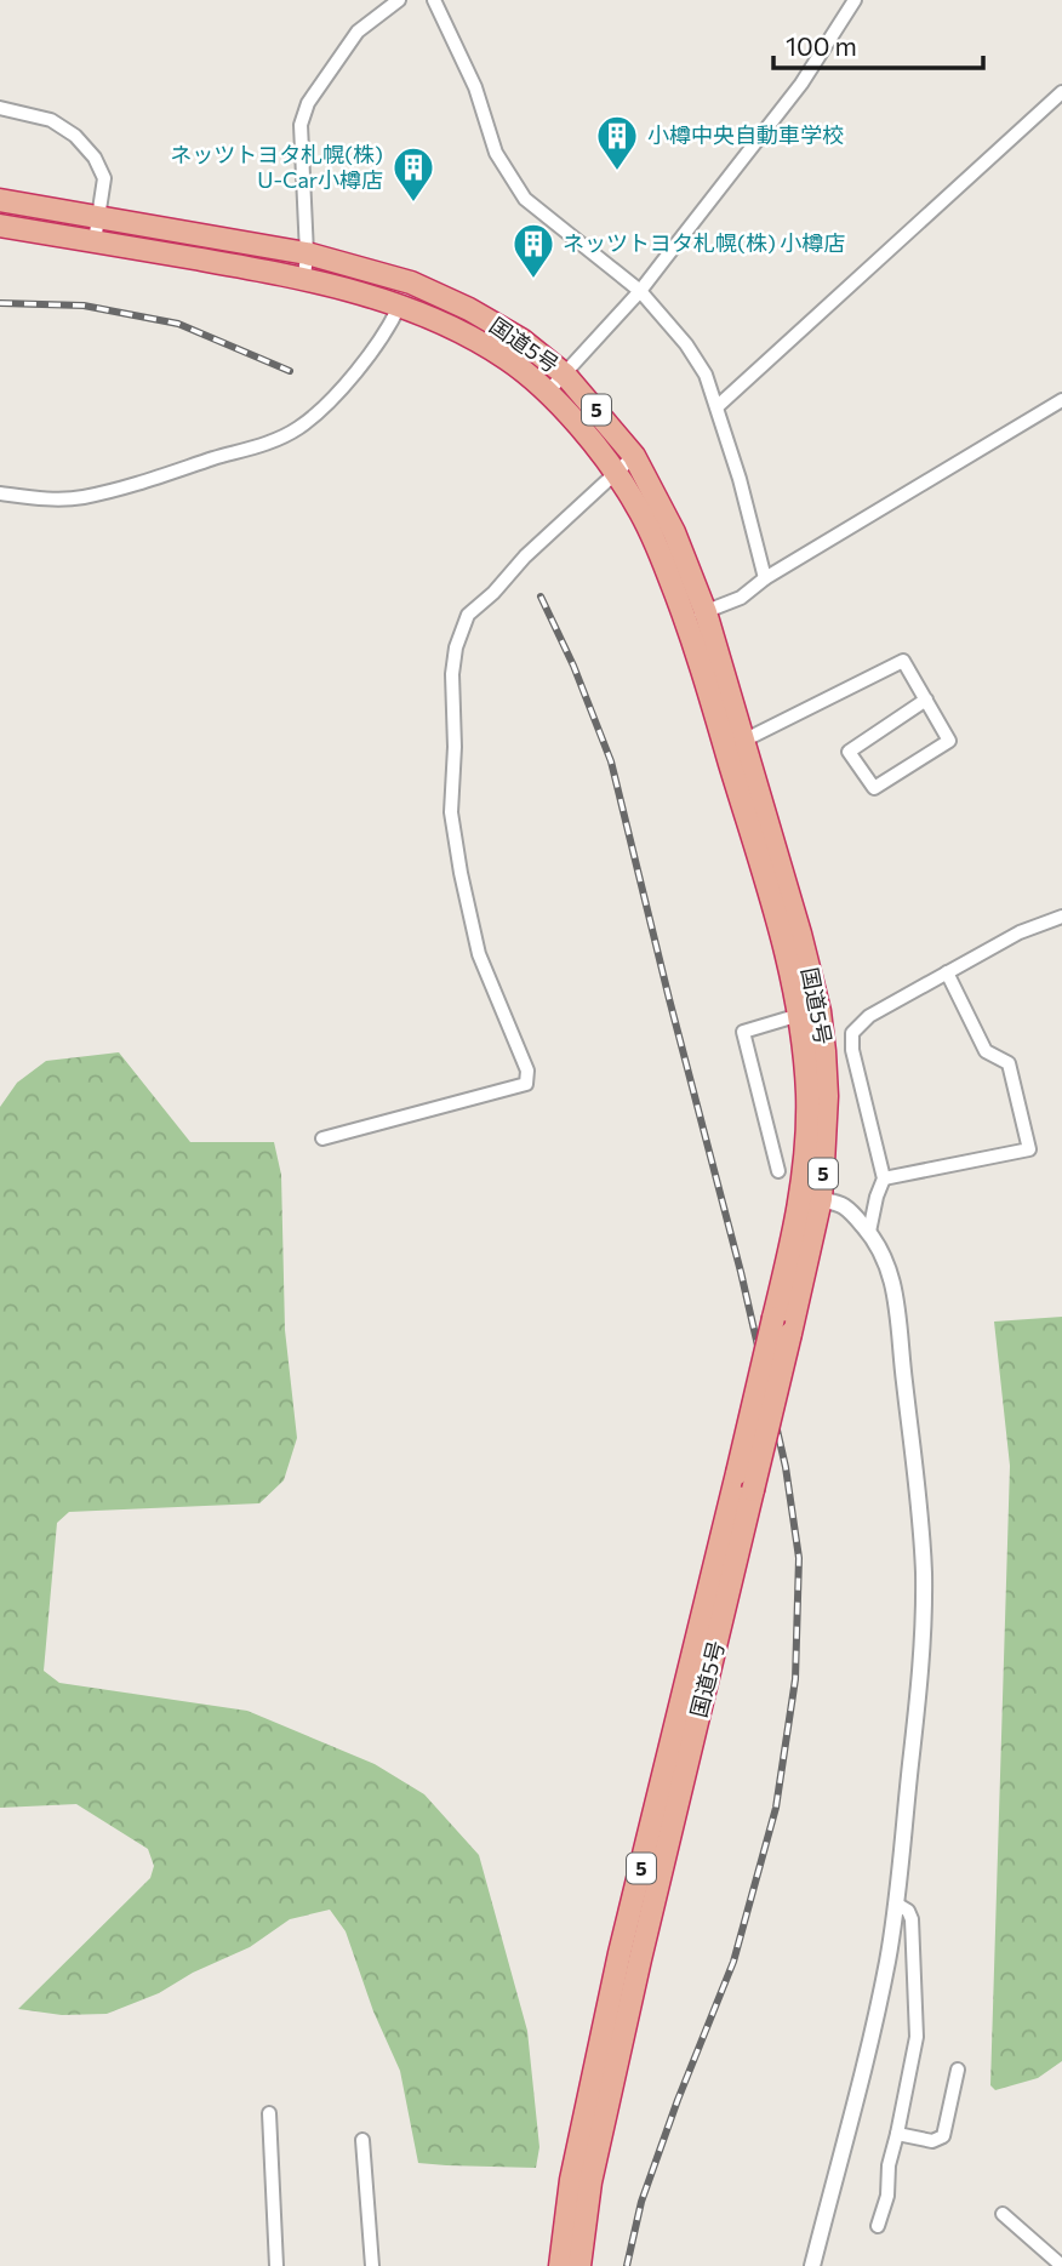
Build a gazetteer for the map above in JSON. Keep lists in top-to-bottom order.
{
  "streets": {
    "highway": ["国道5号", "5"]
  },
  "places": {
    "building": ["小樽中央自動車学校", "ネッツトヨタ札幌(株) U-Car小樽店", "ネッツトヨタ札幌(株) 小樽店"]
  },
  "scale_bar": "100 m"
}
